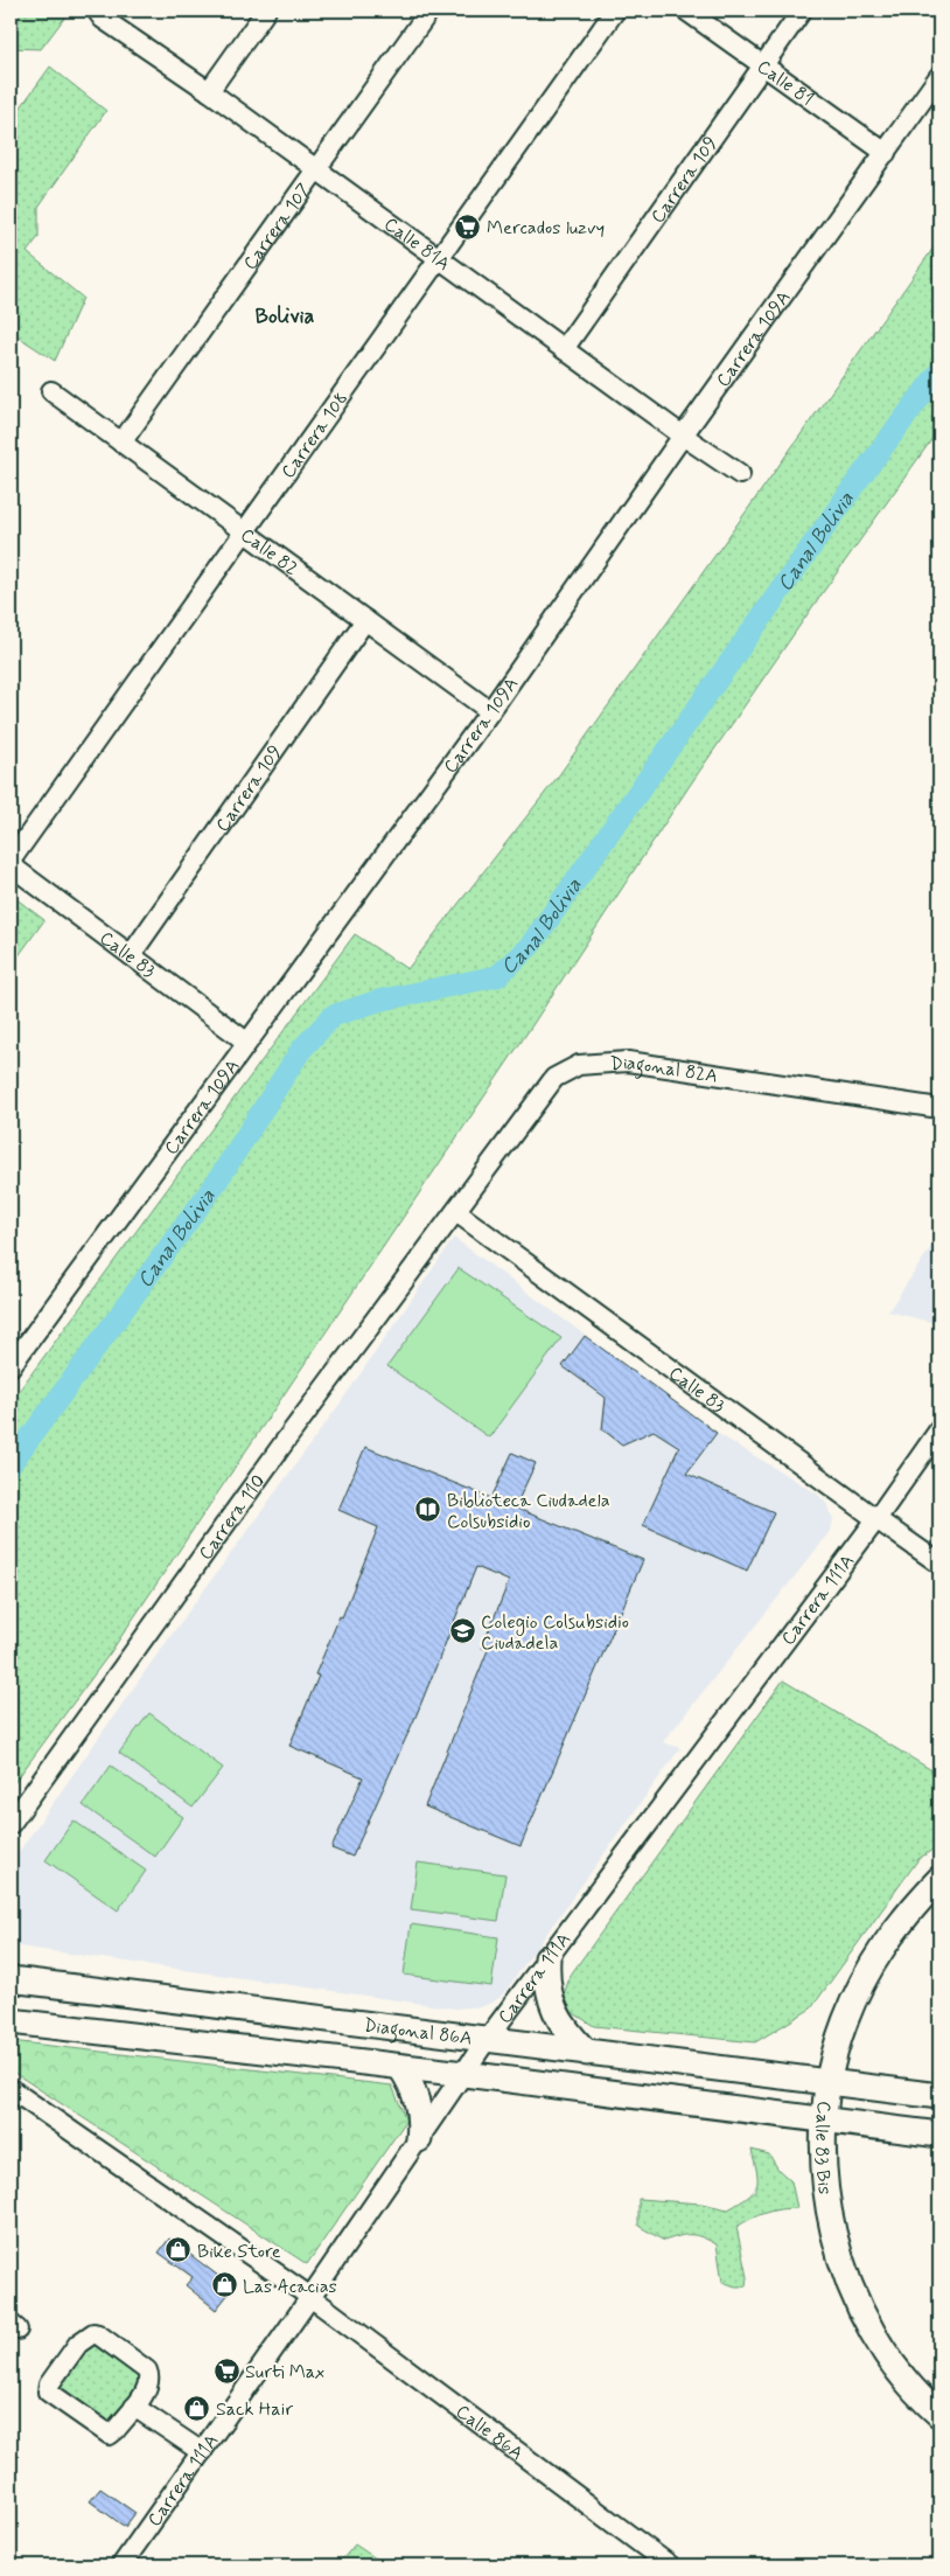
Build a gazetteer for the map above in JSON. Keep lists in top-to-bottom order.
{
  "streets": {
    "street": [
      "Calle 81",
      "Carrera 109",
      "Carrera 107",
      "Calle 81A",
      "Carrera 109A",
      "Carrera 108",
      "Calle 82",
      "Calle 83",
      "Diagonal 82A",
      "Carrera 110",
      "Carrera 111A",
      "Diagonal 86A",
      "Calle 83 Bis",
      "Calle 86A"
    ]
  },
  "crossings": [
    ["Calle 81", "Carrera 109"],
    ["Calle 81", "Carrera 109A"],
    ["Carrera 109", "Calle 81A"],
    ["Carrera 109", "Calle 82"],
    ["Carrera 109", "Calle 83"],
    ["Carrera 107", "Calle 81A"],
    ["Carrera 107", "Calle 82"],
    ["Calle 81A", "Carrera 109A"],
    ["Calle 81A", "Carrera 108"],
    ["Carrera 109A", "Calle 82"],
    ["Carrera 109A", "Calle 83"],
    ["Carrera 108", "Calle 82"],
    ["Calle 83", "Diagonal 82A"],
    ["Calle 83", "Carrera 110"],
    ["Calle 83", "Carrera 111A"],
    ["Diagonal 82A", "Carrera 110"],
    ["Carrera 111A", "Diagonal 86A"],
    ["Carrera 111A", "Calle 86A"],
    ["Diagonal 86A", "Calle 83 Bis"]
  ],
  "districts": ["Bolivia"],
  "water": ["Canal Bolivia"],
  "places": {
    "supermarket": ["Mercados luzvy", "Surti Max"],
    "library": ["Biblioteca Ciudadela Colsubsidio"],
    "school or university": ["Colegio Colsubsidio Ciudadela"],
    "shop": ["Bike Store", "Las Acacias", "Sack Hair"]
  }
}
